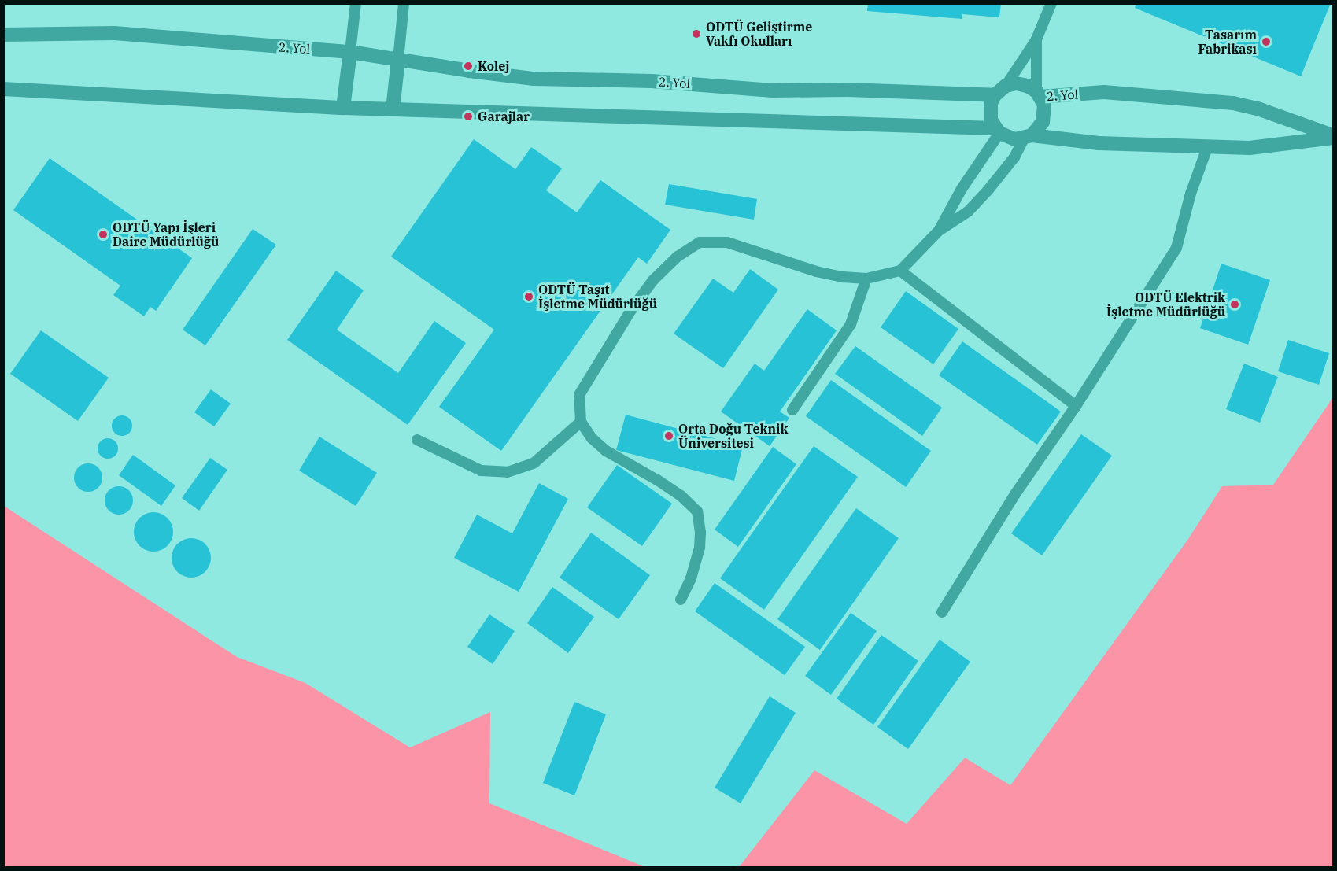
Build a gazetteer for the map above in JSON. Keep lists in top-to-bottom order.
{
  "streets": {
    "street": ["2. Yol"]
  },
  "places": [
    "ODTÜ Geliştirme Vakfı Okulları",
    "Tasarım Fabrikası",
    "Kolej",
    "Garajlar",
    "ODTÜ Yapı İşleri Daire Müdürlüğü",
    "ODTÜ Taşıt İşletme Müdürlüğü",
    "ODTÜ Elektrik İşletme Müdürlüğü",
    "Orta Doğu Teknik Üniversitesi"
  ]
}
